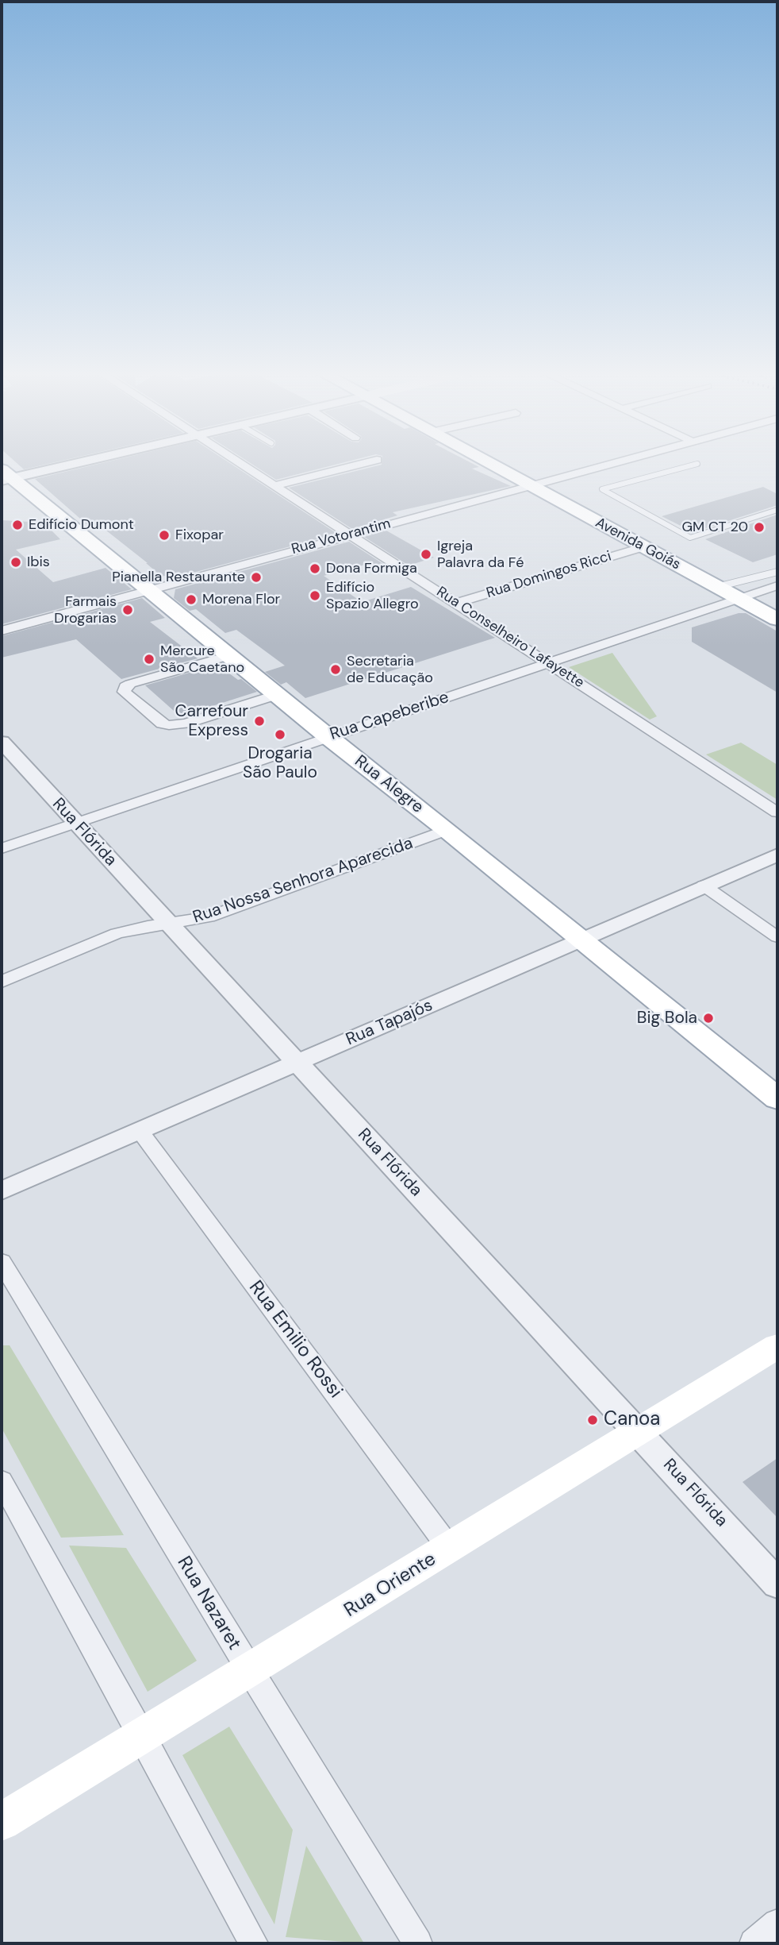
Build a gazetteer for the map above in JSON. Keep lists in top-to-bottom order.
{
  "streets": {
    "main road": ["Avenida Goiás", "Rua Alegre", "Rua Oriente"],
    "street": [
      "Rua Votorantim",
      "Rua Domingos Ricci",
      "Rua Conselheiro Lafayette",
      "Rua Capeberibe",
      "Rua Flórida",
      "Rua Nossa Senhora Aparecida",
      "Rua Tapajós",
      "Rua Emilio Rossi",
      "Rua Nazaret"
    ]
  },
  "crossings": [
    ["Rua Votorantim", "Avenida Goiás"],
    ["Rua Votorantim", "Rua Conselheiro Lafayette"],
    ["Rua Votorantim", "Rua Alegre"],
    ["Avenida Goiás", "Rua Domingos Ricci"],
    ["Avenida Goiás", "Rua Capeberibe"],
    ["Rua Domingos Ricci", "Rua Conselheiro Lafayette"],
    ["Rua Conselheiro Lafayette", "Rua Capeberibe"],
    ["Rua Capeberibe", "Rua Alegre"],
    ["Rua Capeberibe", "Rua Flórida"],
    ["Rua Alegre", "Rua Nossa Senhora Aparecida"],
    ["Rua Alegre", "Rua Tapajós"],
    ["Rua Flórida", "Rua Nossa Senhora Aparecida"],
    ["Rua Flórida", "Rua Tapajós"],
    ["Rua Flórida", "Rua Oriente"],
    ["Rua Tapajós", "Rua Emilio Rossi"],
    ["Rua Emilio Rossi", "Rua Oriente"],
    ["Rua Oriente", "Rua Nazaret"]
  ],
  "places": [
    "Edifício Dumont",
    "GM CT 20",
    "Fixopar",
    "Igreja Palavra da Fé",
    "Ibis",
    "Dona Formiga",
    "Pianella Restaurante",
    "Edifício Spazio Allegro",
    "Morena Flor",
    "Farmais Drogarias",
    "Mercure São Caetano",
    "Secretaria de Educação",
    "Carrefour Express",
    "Drogaria São Paulo",
    "Big Bola",
    "Canoa"
  ]
}
